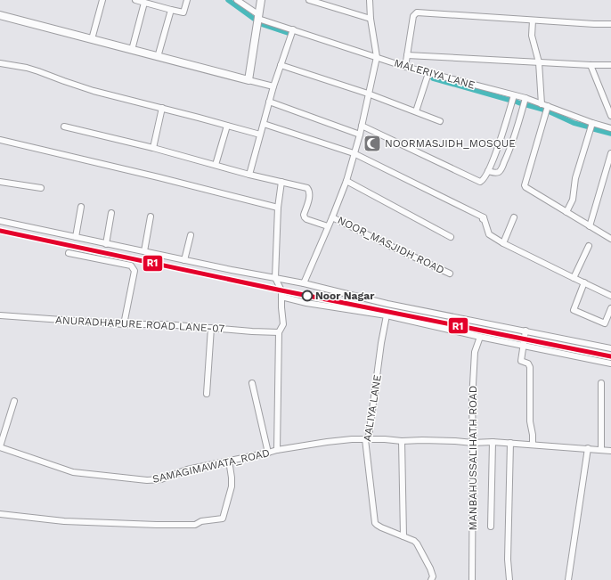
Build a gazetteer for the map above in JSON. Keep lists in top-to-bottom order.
{
  "streets": {
    "street": [
      "MALERIYA LANE",
      "NOOR_MASJIDH ROAD",
      "ANURADHAPURE ROAD LANE-07",
      "AALIYA LANE",
      "MANBAHUSSALIHATH ROAD",
      "SAMAGIMAWATA_ROAD"
    ]
  },
  "crossings": [
    ["MALERIYA LANE", "NOOR_MASJIDH ROAD"],
    ["AALIYA LANE", "SAMAGIMAWATA_ROAD"],
    ["MANBAHUSSALIHATH ROAD", "SAMAGIMAWATA_ROAD"]
  ],
  "places": {
    "mosque": ["NOORMASJIDH_MOSQUE"],
    "other": ["Noor Nagar"]
  },
  "lines": ["transit line R1"]
}
